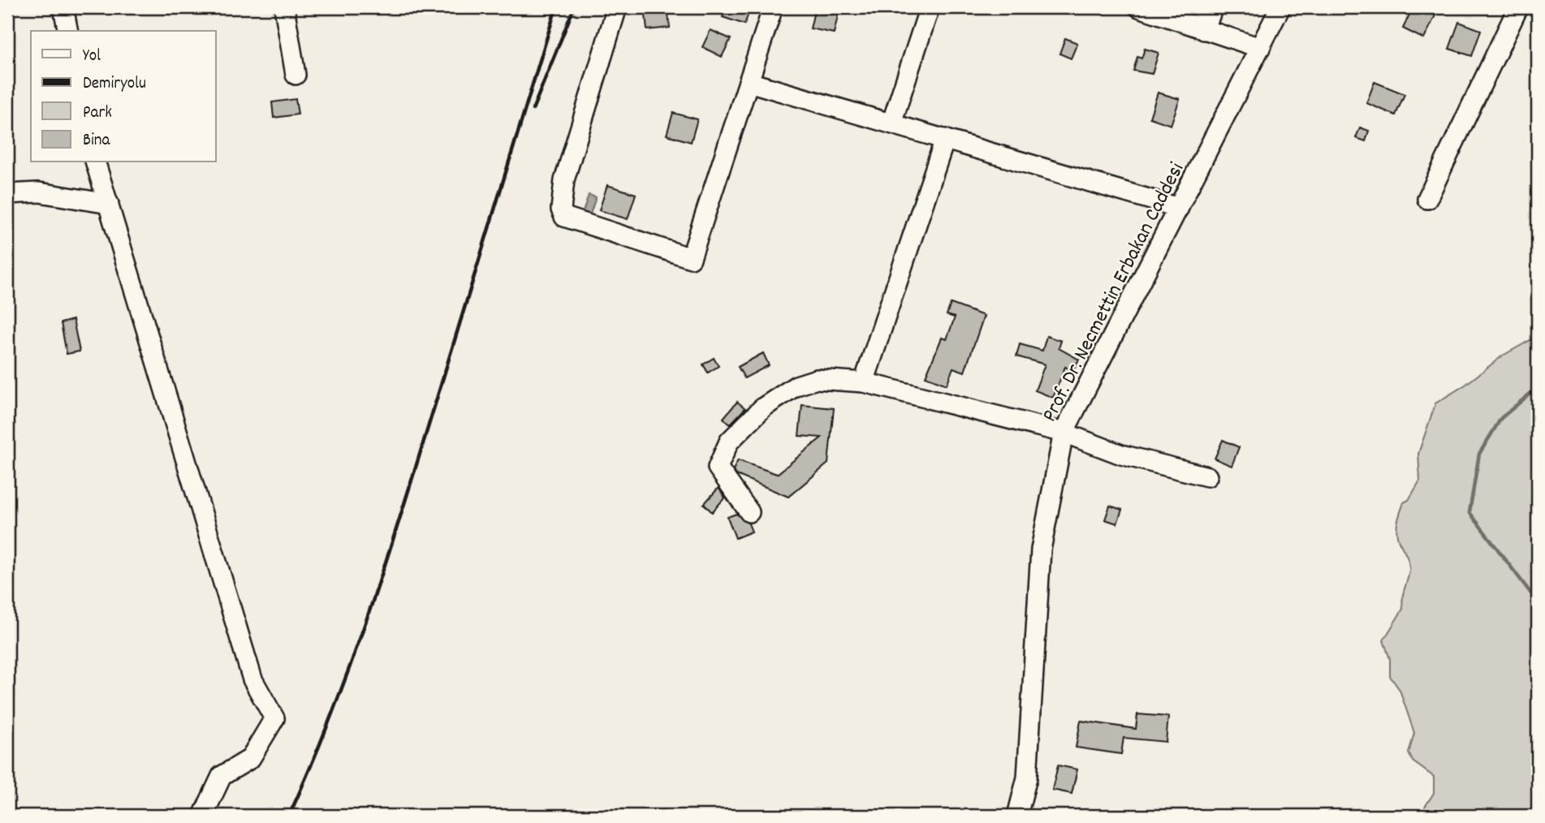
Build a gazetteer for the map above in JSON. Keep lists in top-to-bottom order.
{
  "streets": {
    "street": ["Prof. Dr. Necmettin Erbakan Caddesi"]
  },
  "legend": [
    "Yol",
    "Demiryolu",
    "Park",
    "Bina"
  ]
}
